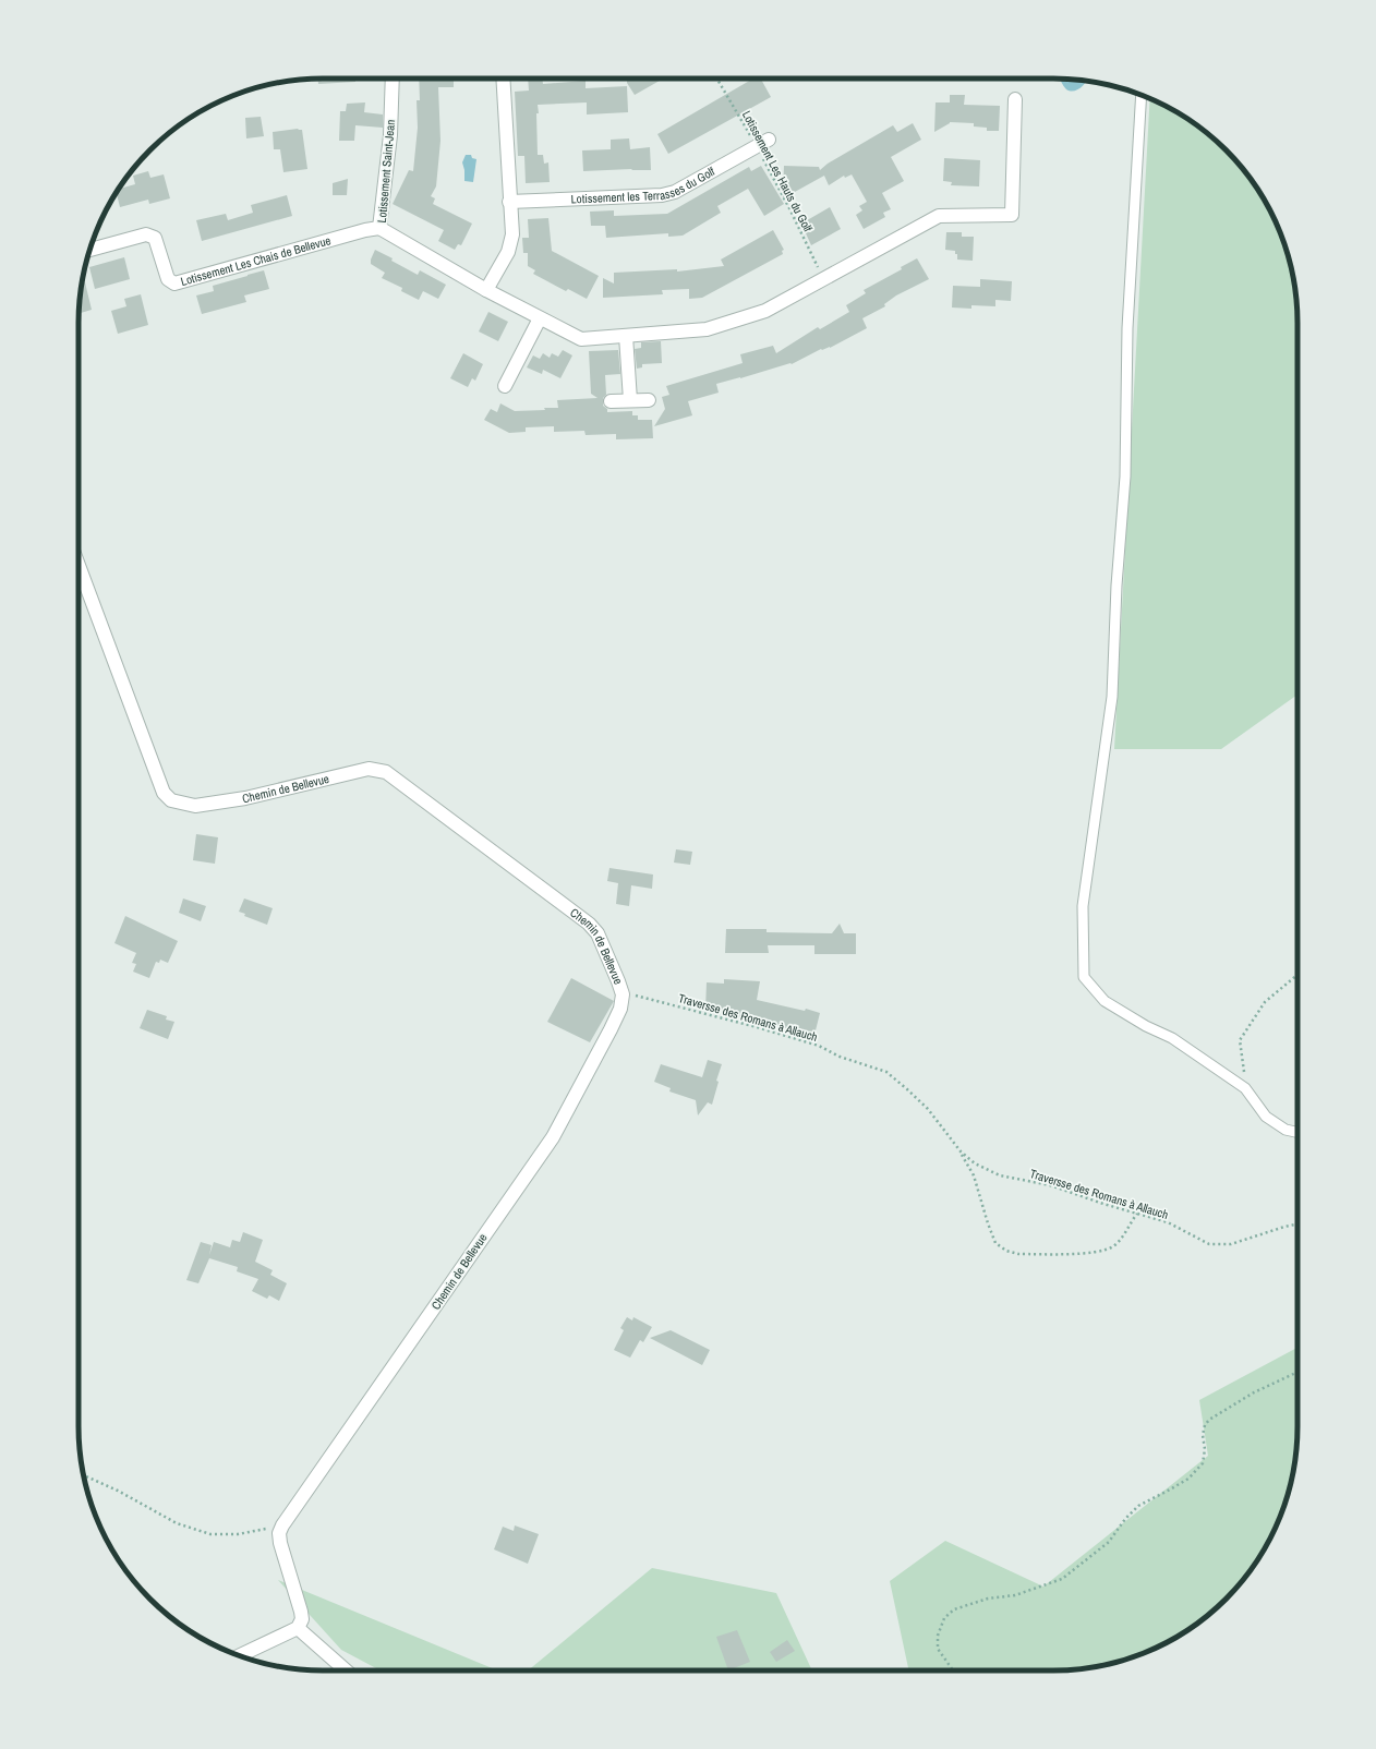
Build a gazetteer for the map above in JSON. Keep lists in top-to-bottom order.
{
  "streets": {
    "street": [
      "Lotissement Saint-Jean",
      "Lotissement les Terrasses du Golf",
      "Lotissement Les Chais de Bellevue",
      "Chemin de Bellevue"
    ],
    "path": ["Lotissement Les Hauts du Golf", "Traversse des Romans à Allauch"]
  },
  "crossings": [
    ["Lotissement Saint-Jean", "Lotissement Les Chais de Bellevue"],
    ["Lotissement Les Hauts du Golf", "Lotissement les Terrasses du Golf"],
    ["Chemin de Bellevue", "Traversse des Romans à Allauch"]
  ]
}
